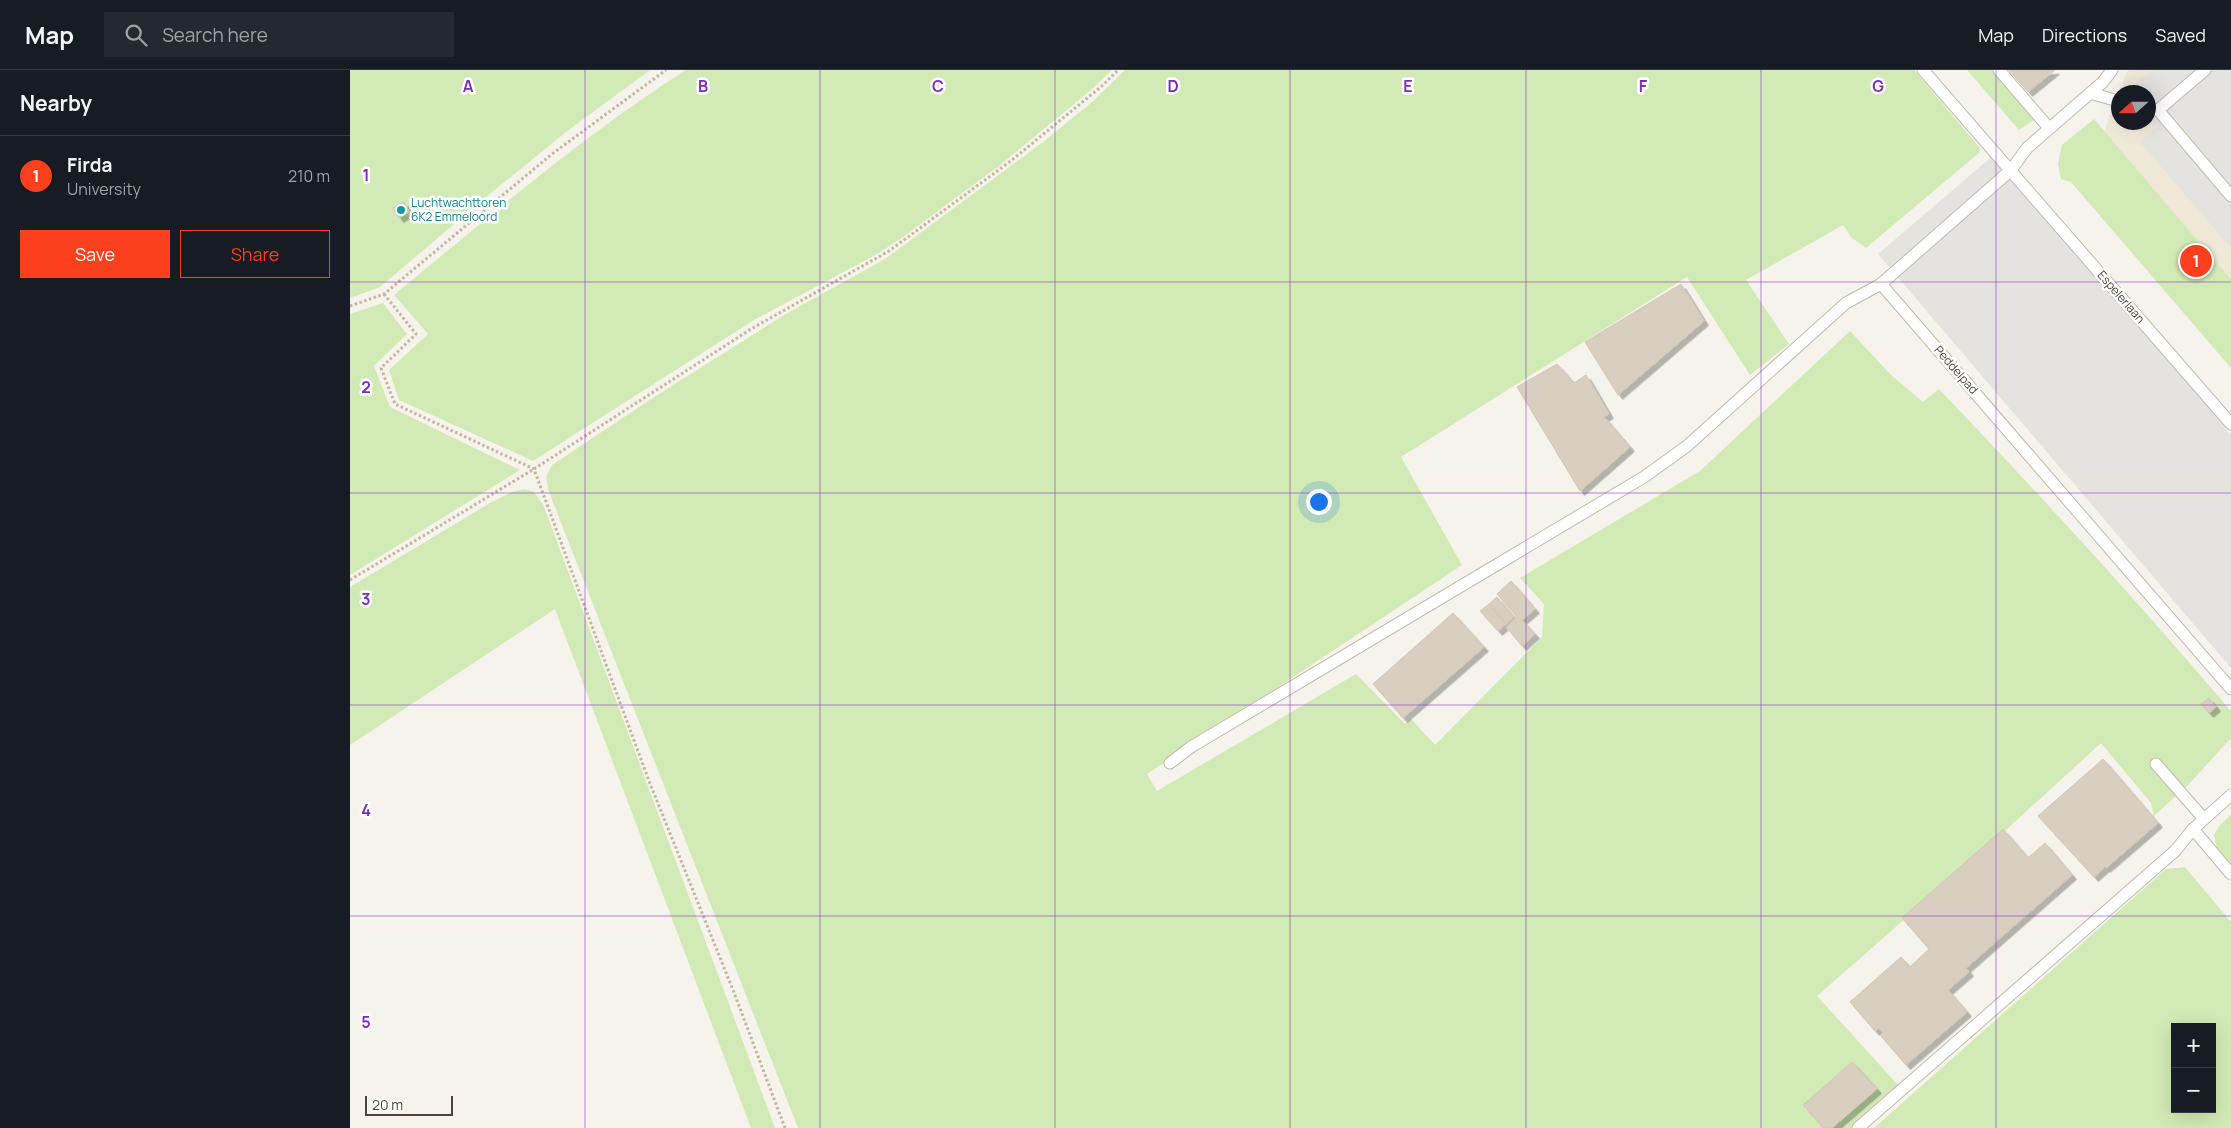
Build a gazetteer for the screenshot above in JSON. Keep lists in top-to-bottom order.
{
  "streets": {
    "lane": ["Espelerlaan", "Peddelpad"]
  },
  "places": ["Luchtwachttoren 6K2 Emmeloord"],
  "scale_bar": "20 m",
  "north": "left",
  "page": {
    "header": "Map",
    "search": "Search here",
    "nav": ["Map", "Directions", "Saved"],
    "heading": "Nearby",
    "list": [
      {
        "mark": "1",
        "name": "Firda",
        "note": "University",
        "value": "210 m"
      }
    ],
    "buttons": ["Save", "Share"],
    "pins": "1",
    "map_buttons": ["+", "−"],
    "scale": "20 m"
  },
  "grid": {
    "columns": [
      "A",
      "B",
      "C",
      "D",
      "E",
      "F",
      "G"
    ],
    "rows": [
      "1",
      "2",
      "3",
      "4",
      "5"
    ]
  }
}
